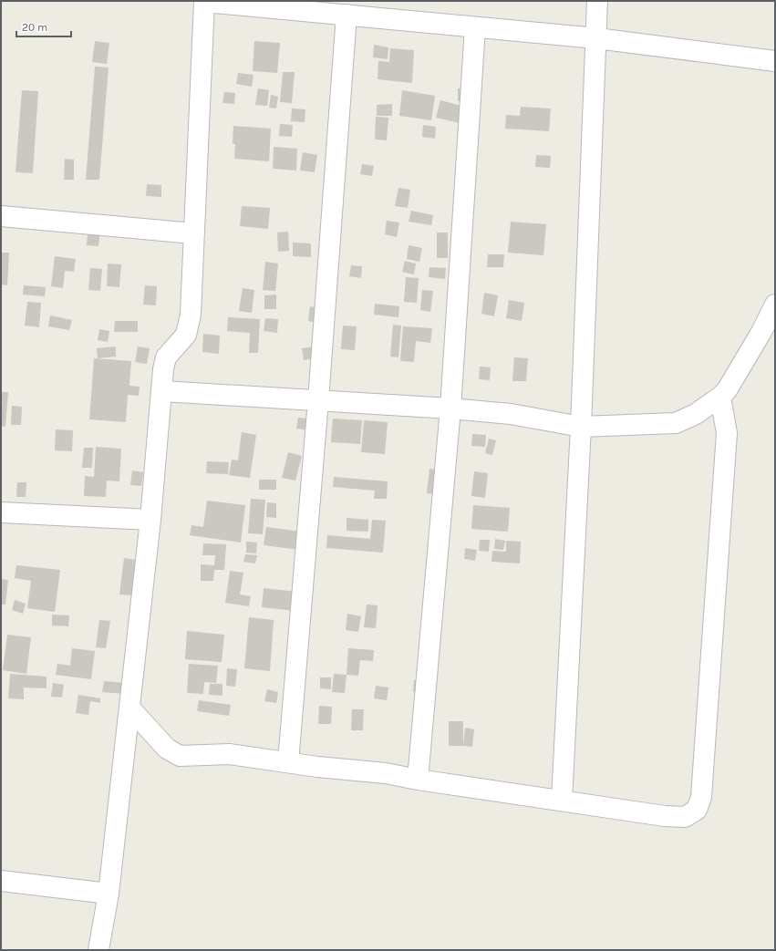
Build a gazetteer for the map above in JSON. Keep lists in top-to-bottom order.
{
  "scale_bar": "20 m"
}
